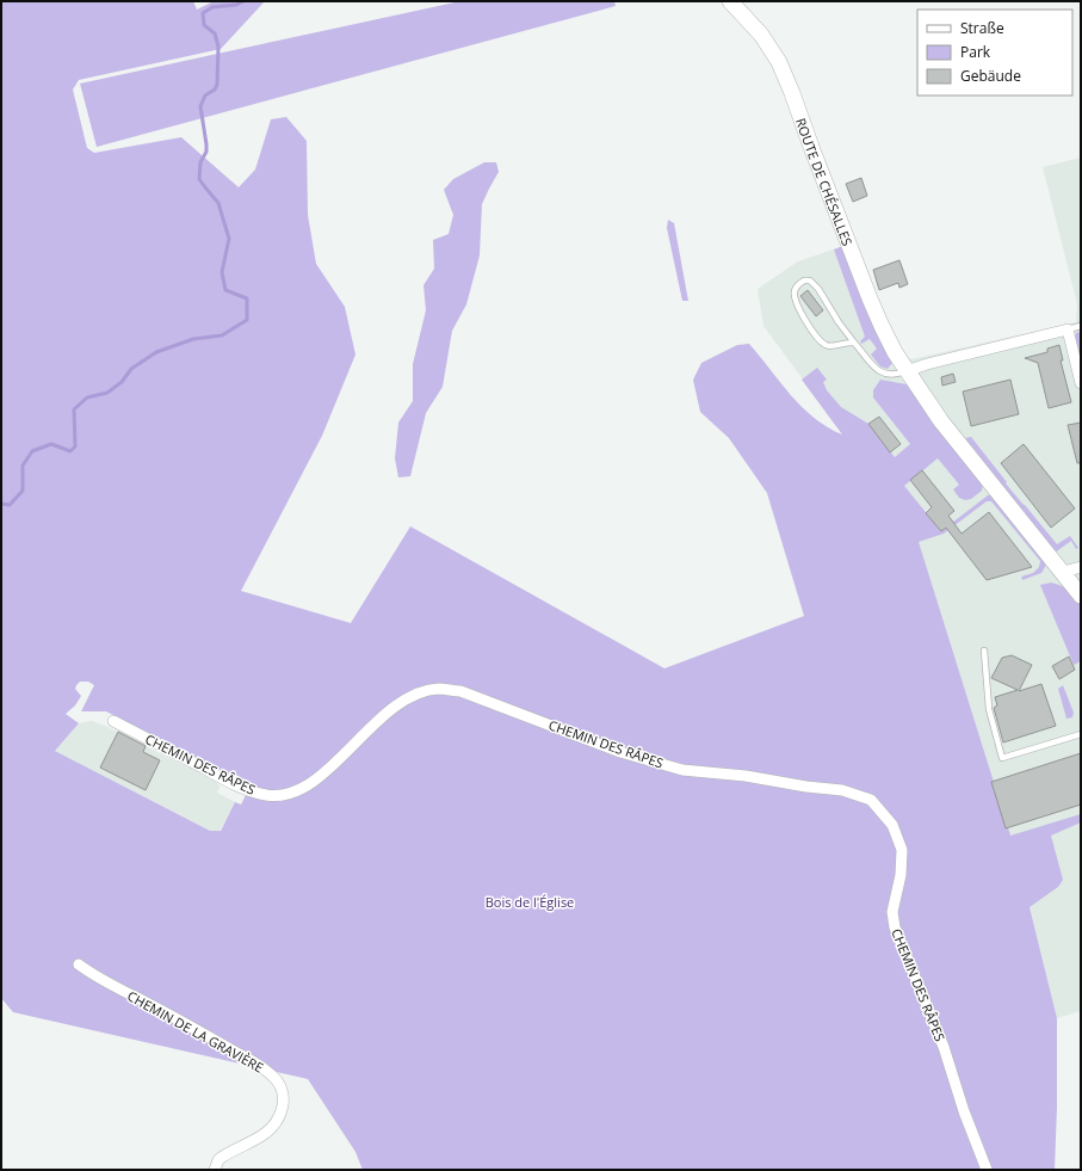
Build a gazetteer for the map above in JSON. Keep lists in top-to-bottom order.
{
  "streets": {
    "street": ["ROUTE DE CHÉSALLES", "CHEMIN DES RÂPES", "CHEMIN DE LA GRAVIÈRE"]
  },
  "parks": ["Bois de l'Église"],
  "legend": ["Straße", "Park", "Gebäude"]
}
